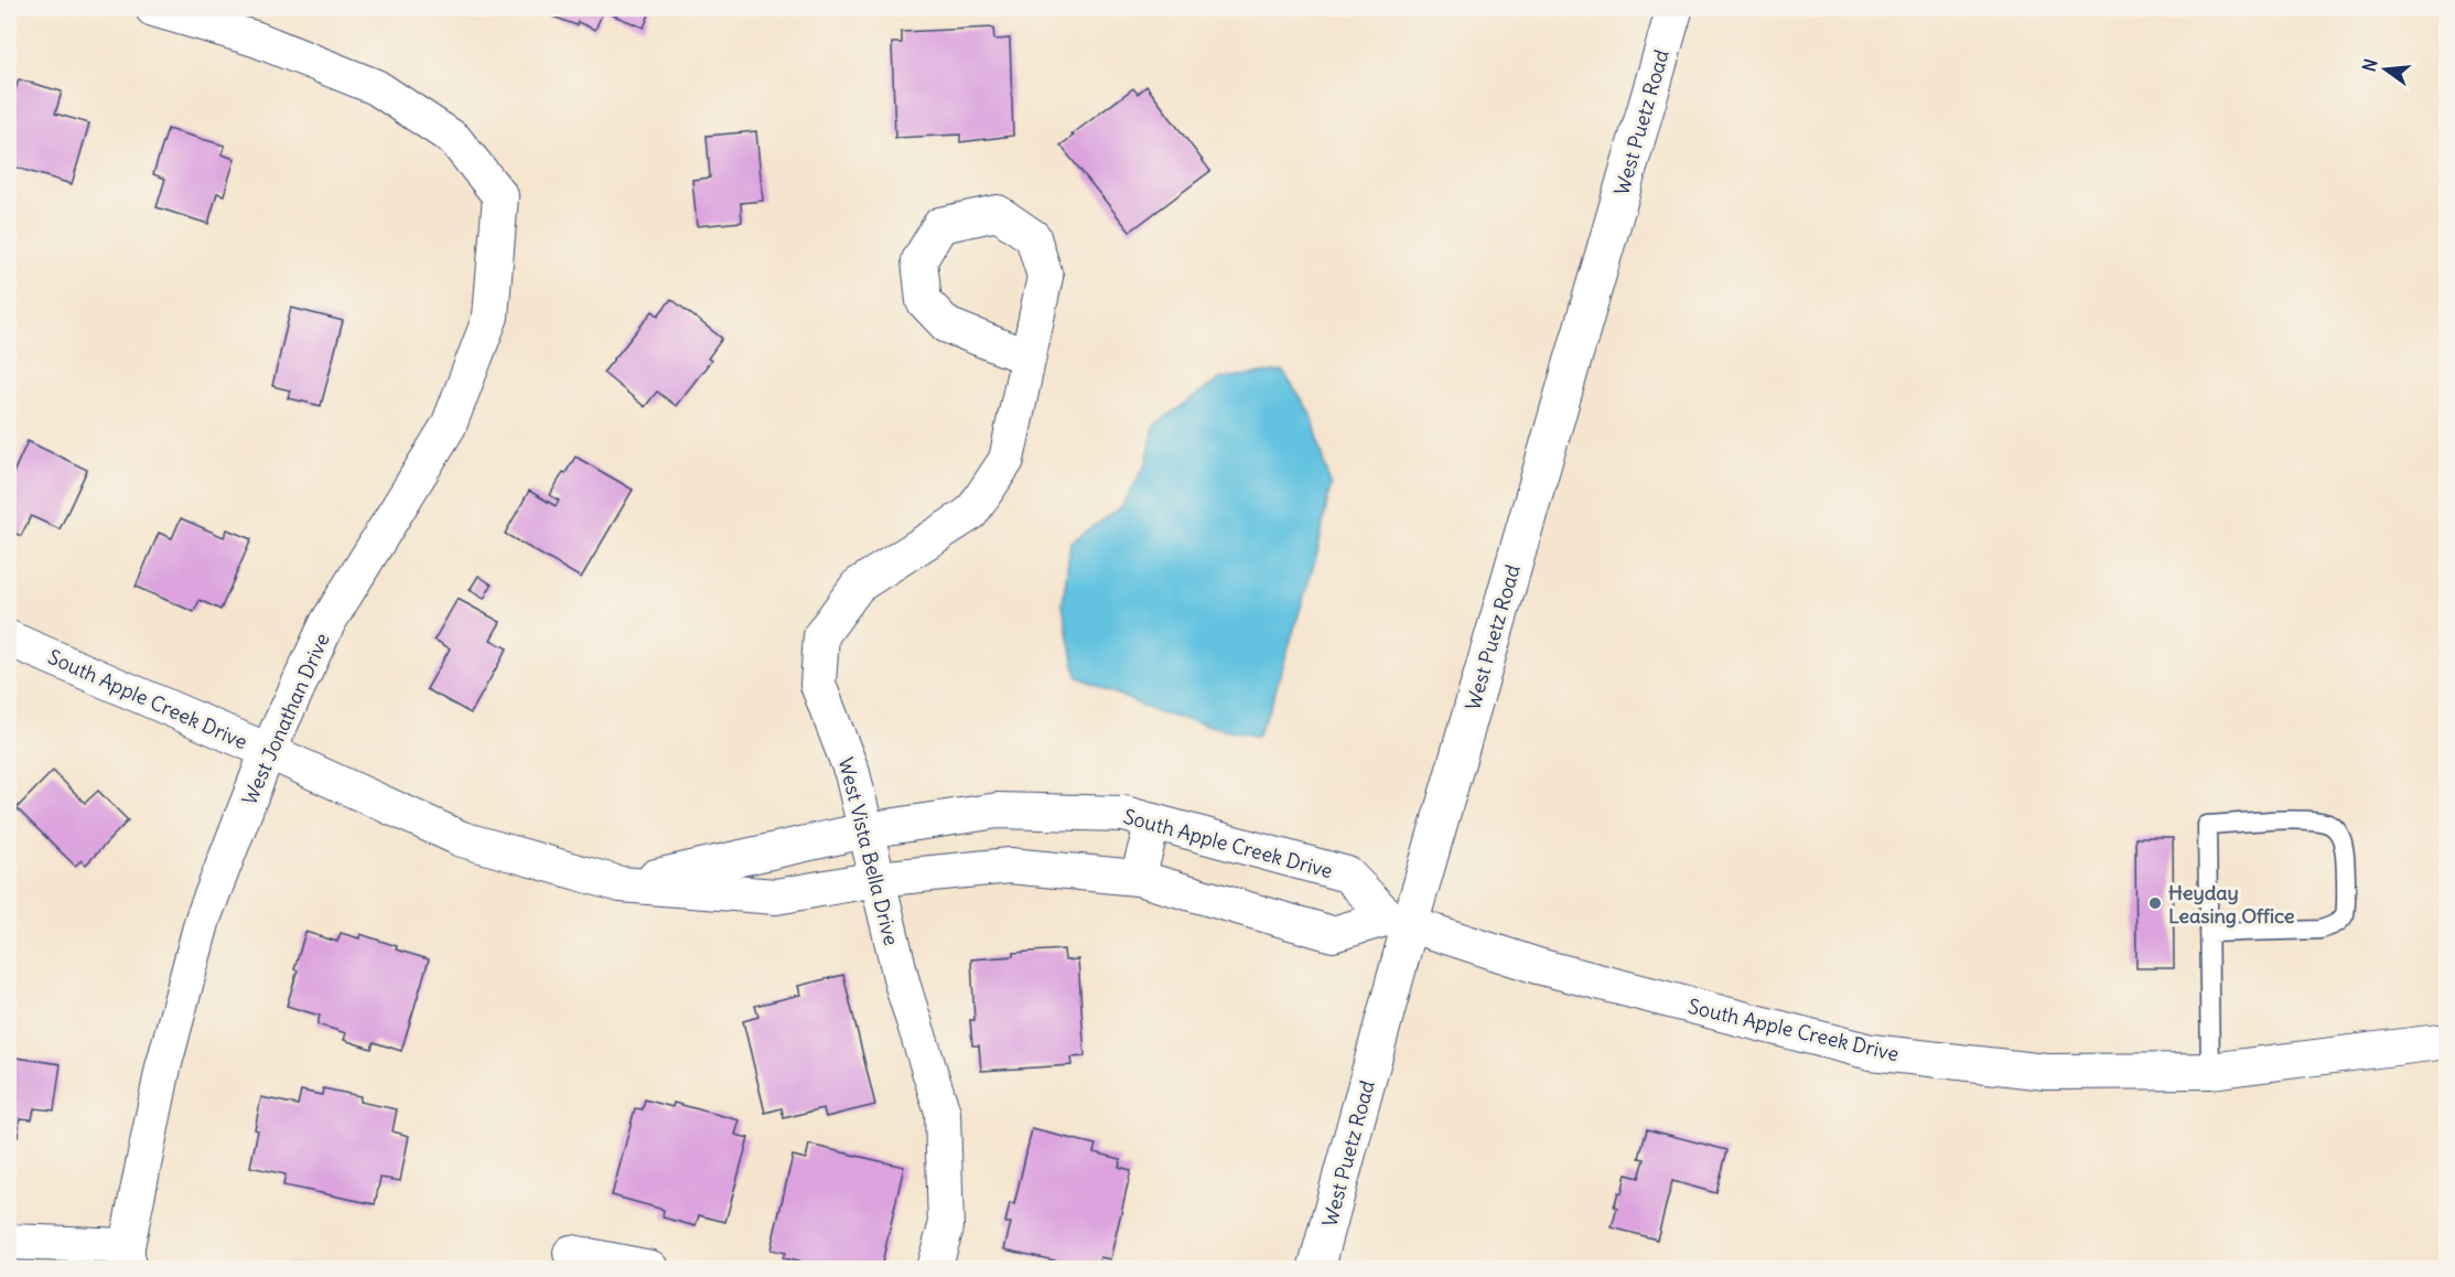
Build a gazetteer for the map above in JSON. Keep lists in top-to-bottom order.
{
  "streets": {
    "street": [
      "West Puetz Road",
      "South Apple Creek Drive",
      "West Jonathan Drive",
      "West Vista Bella Drive"
    ]
  },
  "crossings": [
    ["West Puetz Road", "South Apple Creek Drive"],
    ["South Apple Creek Drive", "West Jonathan Drive"],
    ["South Apple Creek Drive", "West Vista Bella Drive"]
  ],
  "places": ["Heyday Leasing Office"],
  "north": "left"
}
